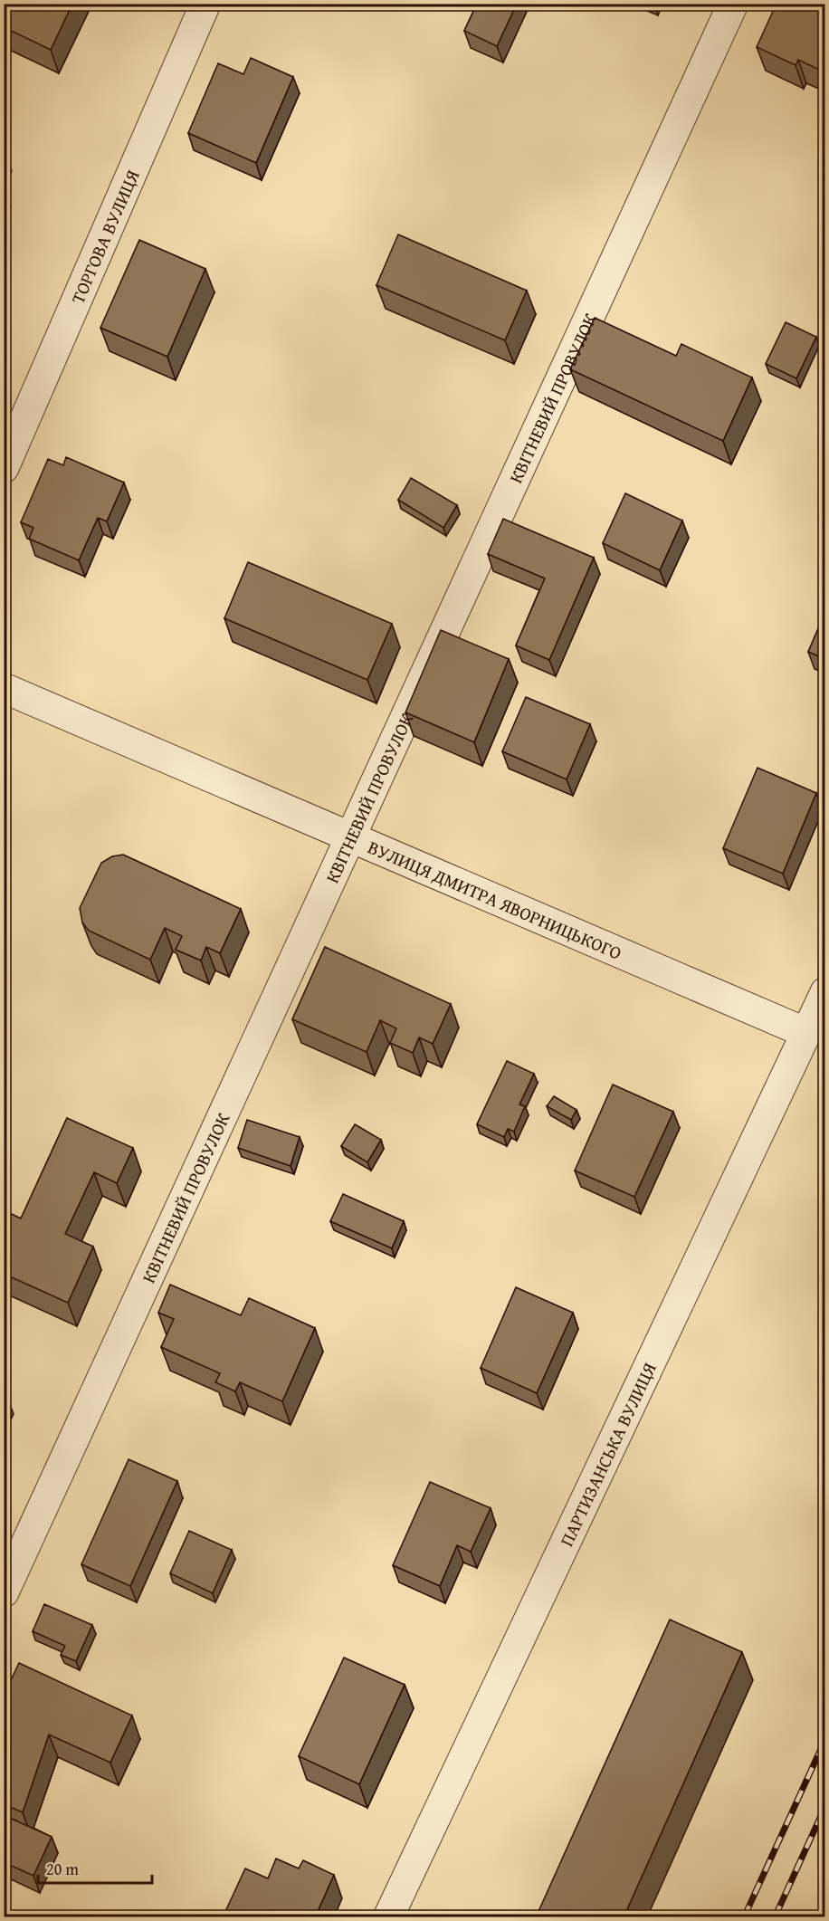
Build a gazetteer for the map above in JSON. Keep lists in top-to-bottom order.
{
  "streets": {
    "street": [
      "ТОРГОВА ВУЛИЦЯ",
      "КВІТНЕВИЙ ПРОВУЛОК",
      "ВУЛИЦЯ ДМИТРА ЯВОРНИЦЬКОГО",
      "ПАРТИЗАНСЬКА ВУЛИЦЯ"
    ]
  },
  "crossings": [
    ["КВІТНЕВИЙ ПРОВУЛОК", "ВУЛИЦЯ ДМИТРА ЯВОРНИЦЬКОГО"],
    ["ВУЛИЦЯ ДМИТРА ЯВОРНИЦЬКОГО", "ПАРТИЗАНСЬКА ВУЛИЦЯ"]
  ],
  "scale_bar": "20 m"
}
